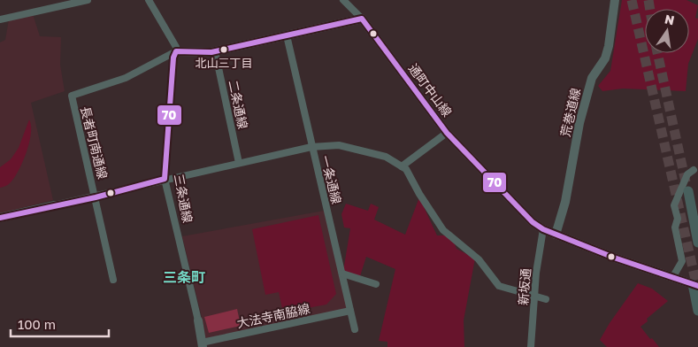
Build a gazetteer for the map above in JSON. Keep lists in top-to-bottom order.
{
  "streets": {
    "street": [
      "通町中山線",
      "二条通線",
      "荒巻道線",
      "長者町南通線",
      "一条通線",
      "三条通線",
      "新坂通",
      "大法寺南脇線"
    ]
  },
  "crossings": [
    ["通町中山線", "荒巻道線"],
    ["通町中山線", "新坂通"],
    ["長者町南通線", "三条通線"],
    ["一条通線", "大法寺南脇線"],
    ["三条通線", "大法寺南脇線"]
  ],
  "districts": ["三条町"],
  "places": ["北山三丁目"],
  "lines": ["transit line 70"],
  "scale_bar": "100 m",
  "north": "top"
}
